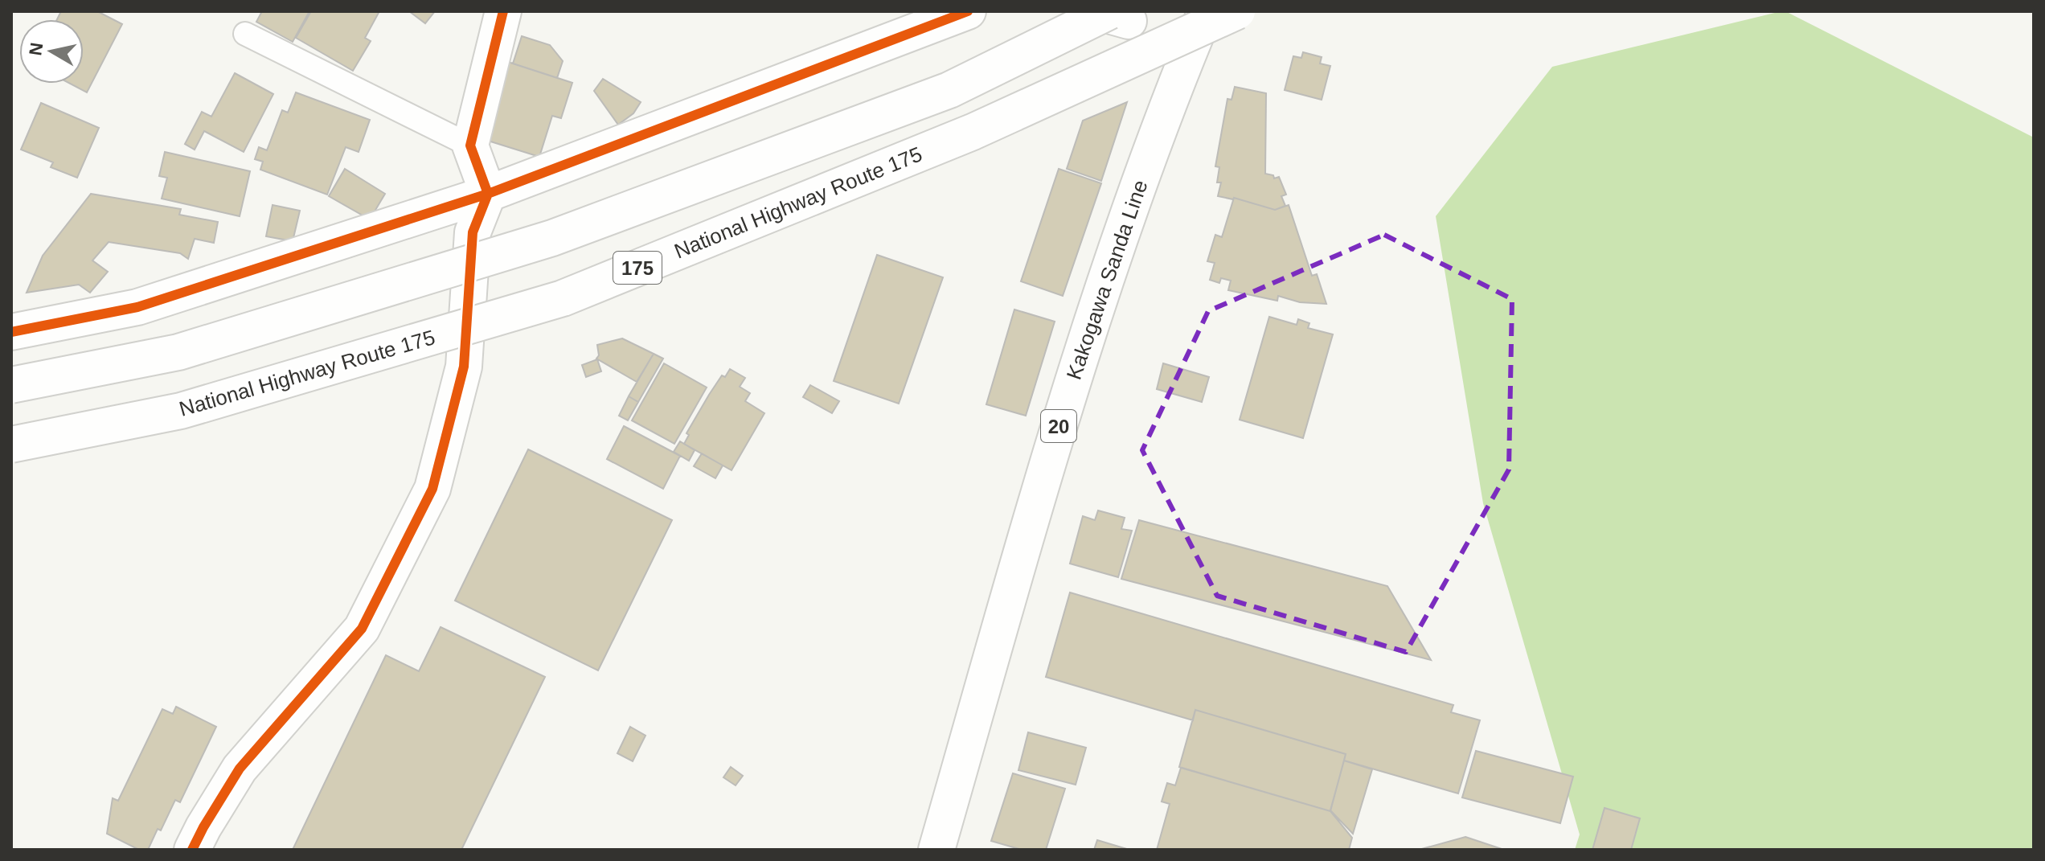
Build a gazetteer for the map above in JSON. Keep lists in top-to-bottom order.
{
  "streets": {
    "main road": [
      "National Highway Route 175",
      "175",
      "Kakogawa Sanda Line",
      "20"
    ]
  },
  "north": "left"
}
